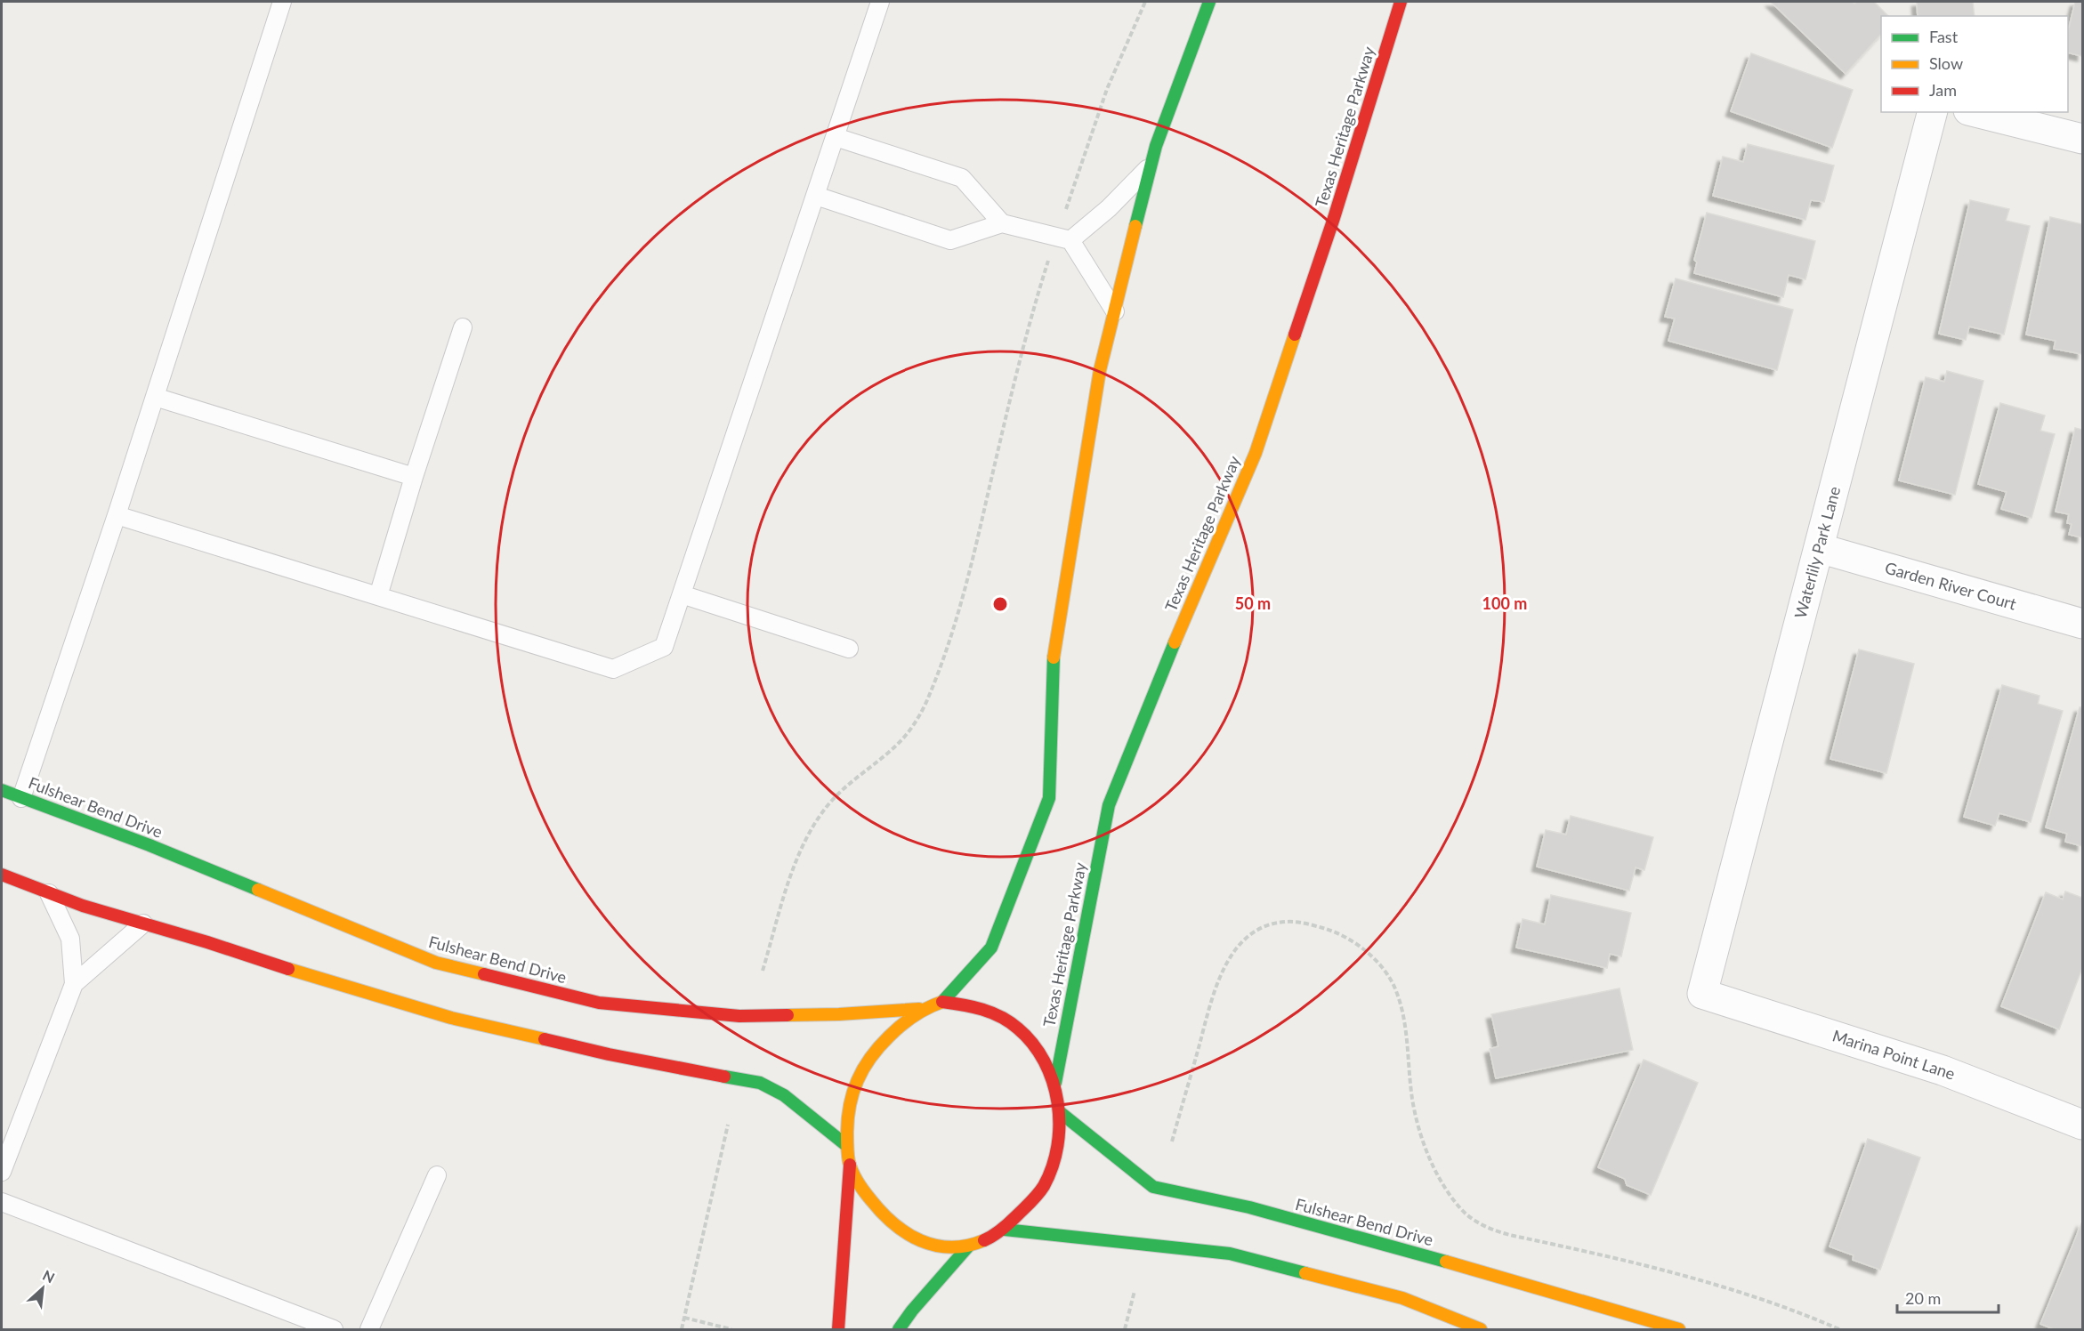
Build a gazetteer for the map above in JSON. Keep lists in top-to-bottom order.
{
  "streets": {
    "main road": ["Texas Heritage Parkway", "Fulshear Bend Drive"],
    "street": ["Waterlily Park Lane", "Garden River Court", "Marina Point Lane"]
  },
  "crossings": [
    ["Waterlily Park Lane", "Garden River Court"],
    ["Waterlily Park Lane", "Marina Point Lane"]
  ],
  "legend": ["Fast", "Slow", "Jam"],
  "scale_bar": "20 m",
  "north": "top right",
  "rings": ["50 m", "100 m"]
}
